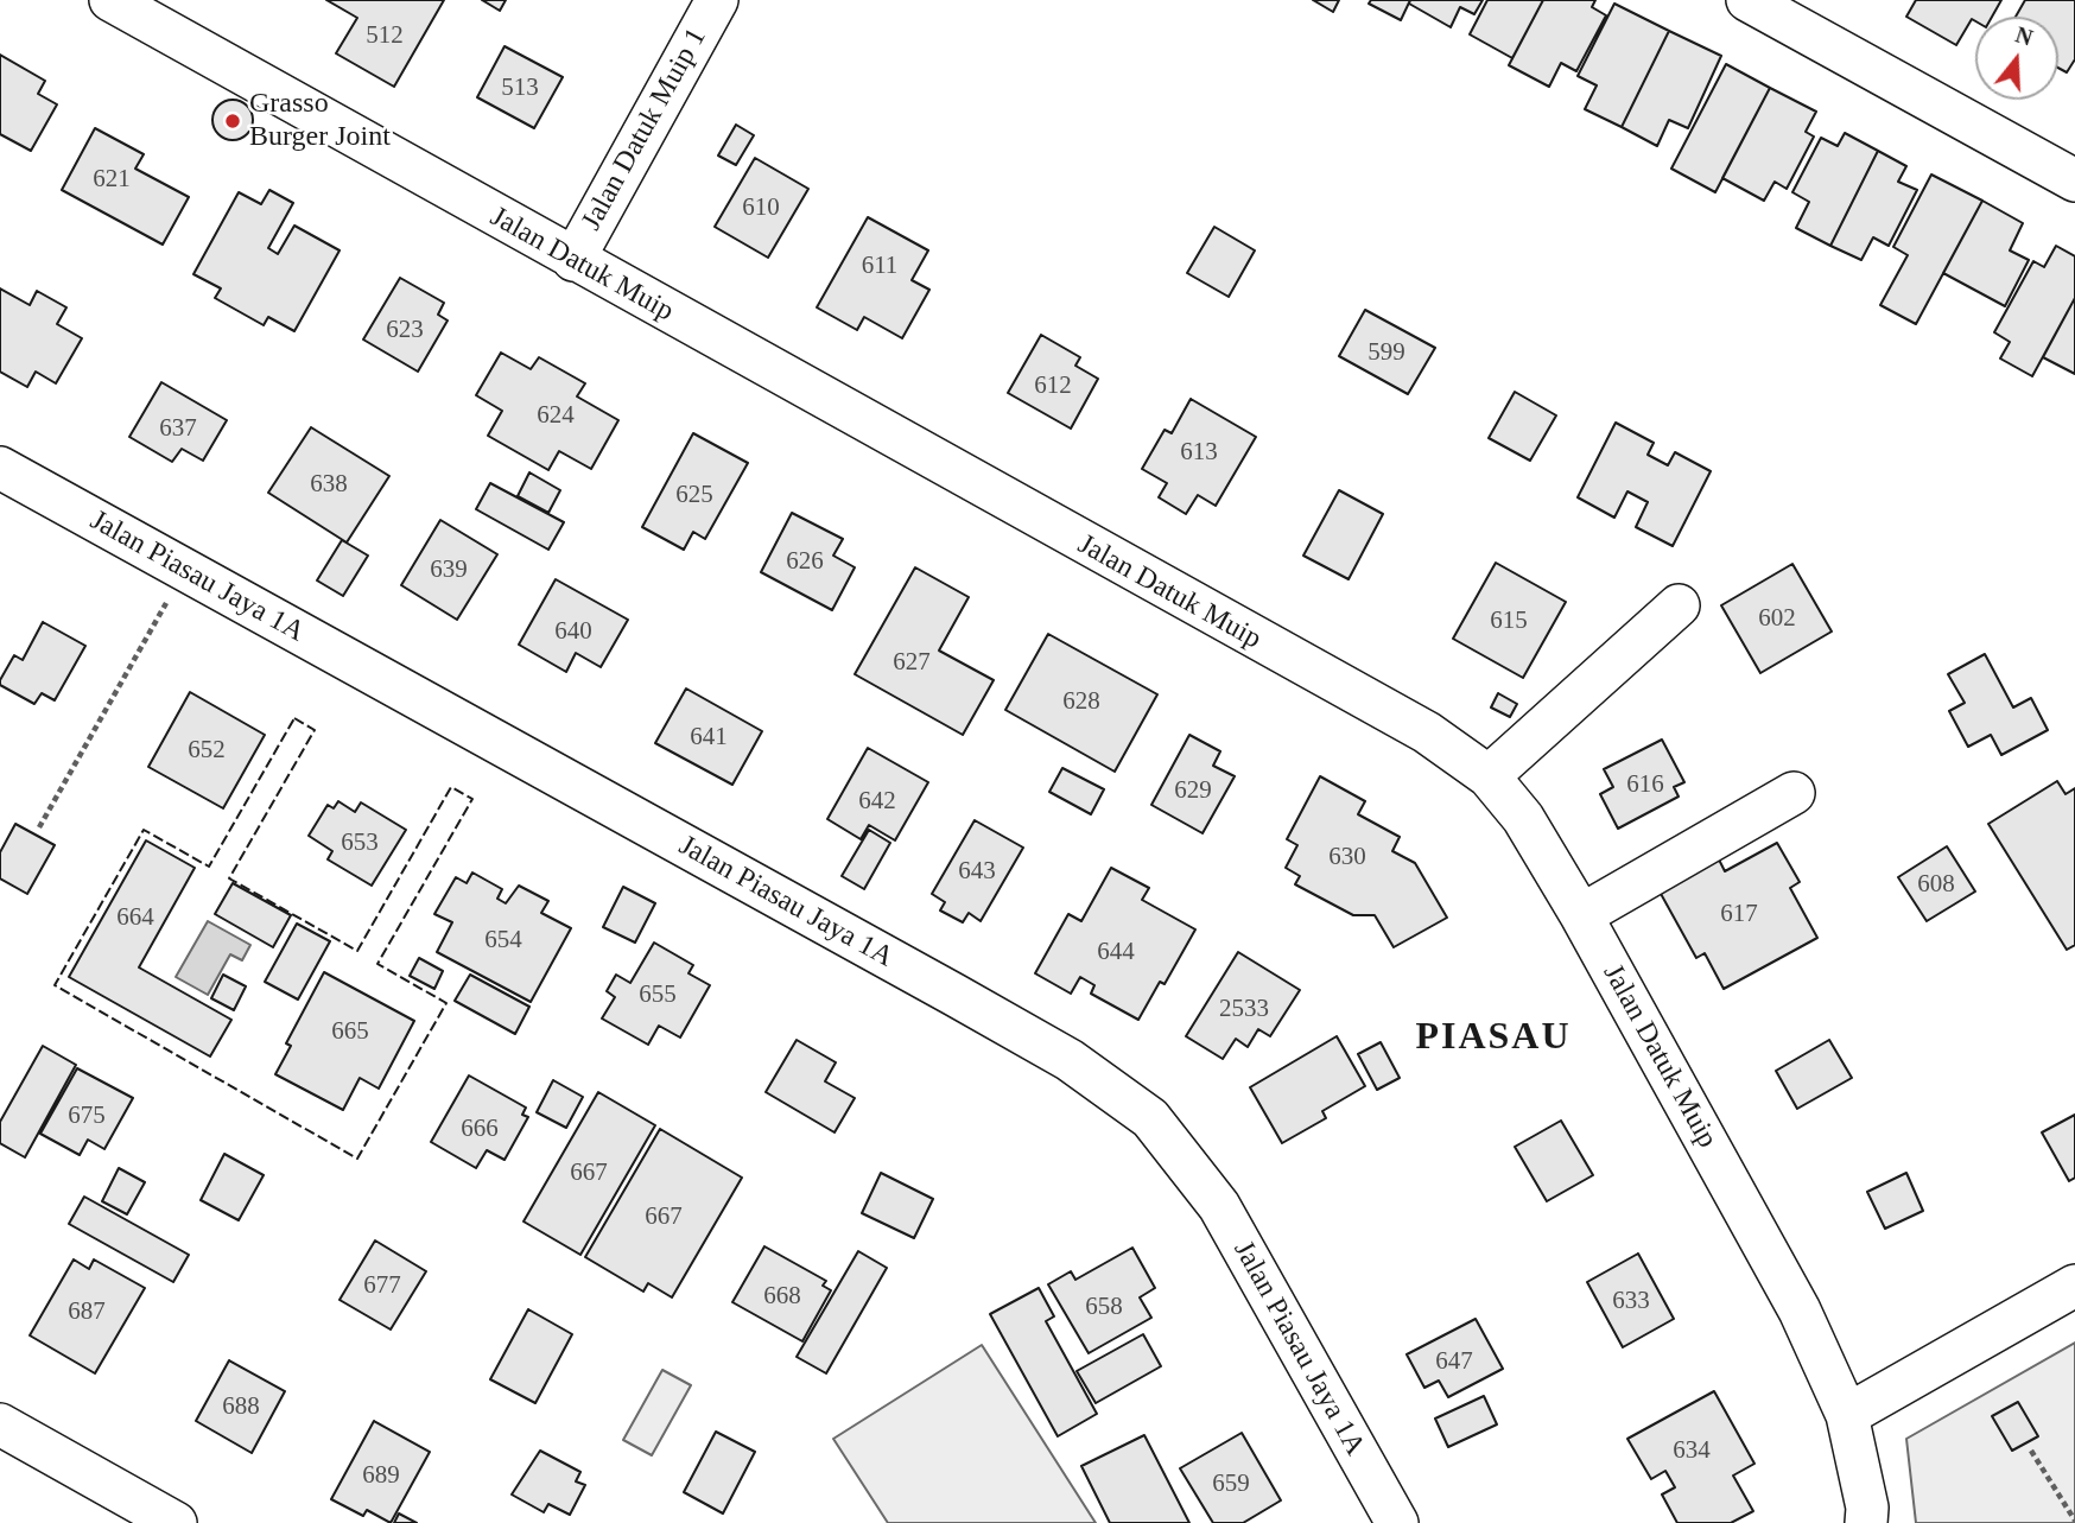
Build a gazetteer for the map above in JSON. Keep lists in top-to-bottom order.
{
  "streets": {
    "street": ["Jalan Datuk Muip 1", "Jalan Datuk Muip", "Jalan Piasau Jaya 1A"]
  },
  "crossings": [
    ["Jalan Datuk Muip 1", "Jalan Datuk Muip"]
  ],
  "districts": ["PIASAU"],
  "places": ["Grasso Burger Joint"],
  "house_numbers": [
    "512",
    "513",
    "621",
    "610",
    "611",
    "623",
    "599",
    "612",
    "624",
    "637",
    "613",
    "638",
    "625",
    "626",
    "639",
    "602",
    "615",
    "640",
    "627",
    "628",
    "641",
    "652",
    "616",
    "629",
    "642",
    "653",
    "630",
    "643",
    "608",
    "617",
    "664",
    "654",
    "644",
    "655",
    "2533",
    "665",
    "675",
    "666",
    "667",
    "667",
    "677",
    "668",
    "633",
    "658",
    "687",
    "647",
    "688",
    "634",
    "689",
    "659"
  ],
  "north": "top"
}
